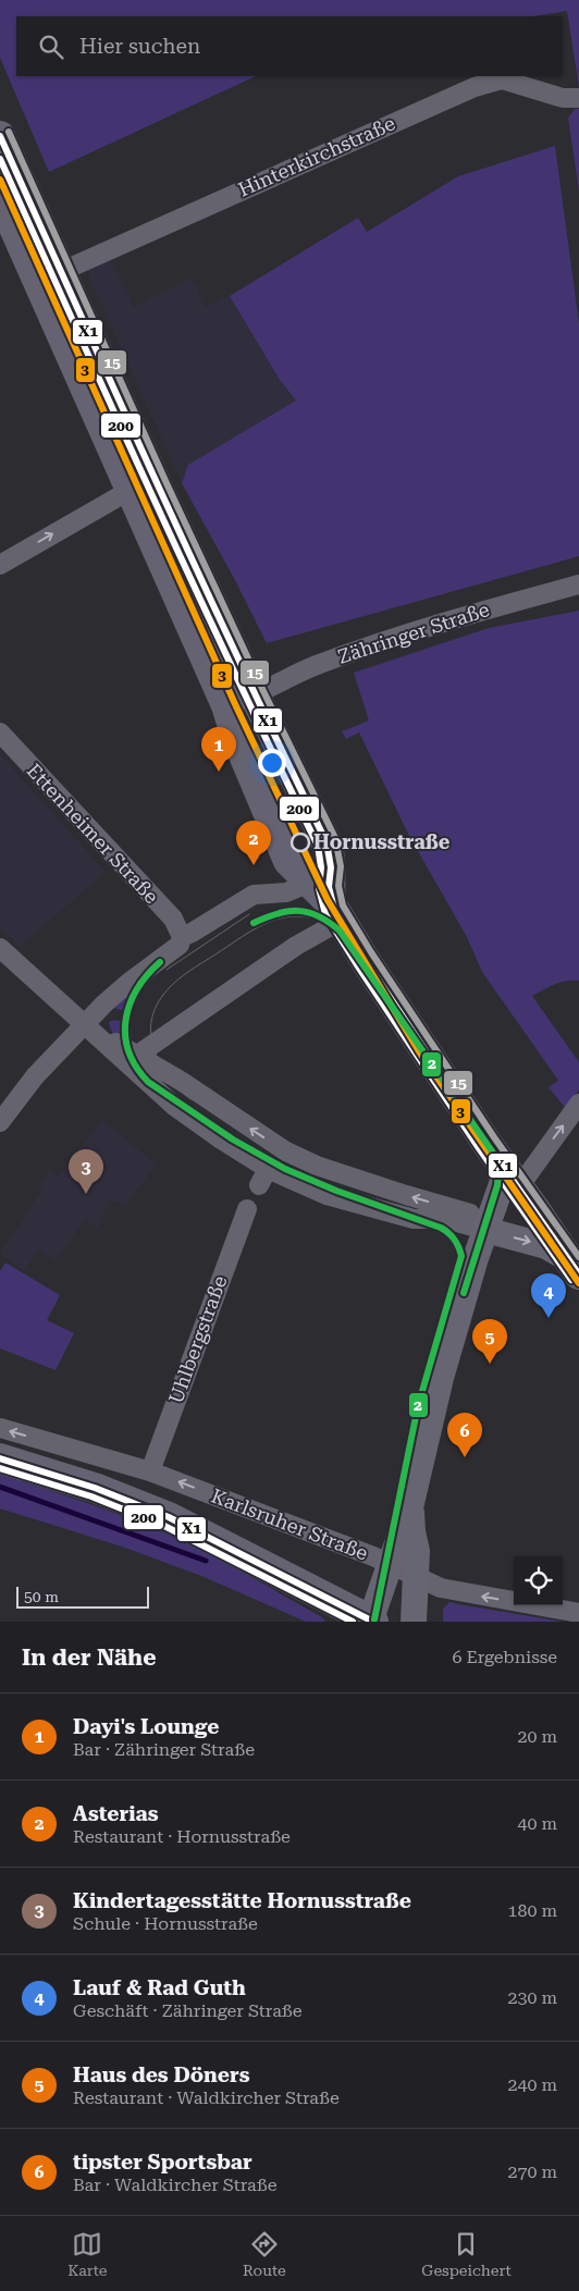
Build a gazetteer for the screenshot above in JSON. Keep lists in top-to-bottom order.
{
  "streets": {
    "street": [
      "Hinterkirchstraße",
      "Zähringer Straße",
      "Ettenheimer Straße",
      "Uhlbergstraße",
      "Karlsruher Straße"
    ]
  },
  "crossings": [
    ["Uhlbergstraße", "Karlsruher Straße"]
  ],
  "one_way": ["Karlsruher Straße"],
  "places": ["Hornusstraße"],
  "lines": [
    "transit line 15",
    "transit line X1",
    "transit line 200",
    "transit line 3",
    "transit line 2"
  ],
  "scale_bar": "50 m",
  "page": {
    "search": "Hier suchen",
    "pins": [
      "1",
      "2",
      "3",
      "4",
      "5",
      "6"
    ],
    "scale": "50 m",
    "heading": ["In der Nähe", "6 Ergebnisse"],
    "list": [
      {
        "mark": "1",
        "name": "Dayi's Lounge",
        "note": "Bar · Zähringer Straße",
        "value": "20 m"
      },
      {
        "mark": "2",
        "name": "Asterias",
        "note": "Restaurant · Hornusstraße",
        "value": "40 m"
      },
      {
        "mark": "3",
        "name": "Kindertagesstätte Hornusstraße",
        "note": "Schule · Hornusstraße",
        "value": "180 m"
      },
      {
        "mark": "4",
        "name": "Lauf & Rad Guth",
        "note": "Geschäft · Zähringer Straße",
        "value": "230 m"
      },
      {
        "mark": "5",
        "name": "Haus des Döners",
        "note": "Restaurant · Waldkircher Straße",
        "value": "240 m"
      },
      {
        "mark": "6",
        "name": "tipster Sportsbar",
        "note": "Bar · Waldkircher Straße",
        "value": "270 m"
      }
    ],
    "nav": ["Karte", "Route", "Gespeichert"]
  }
}
